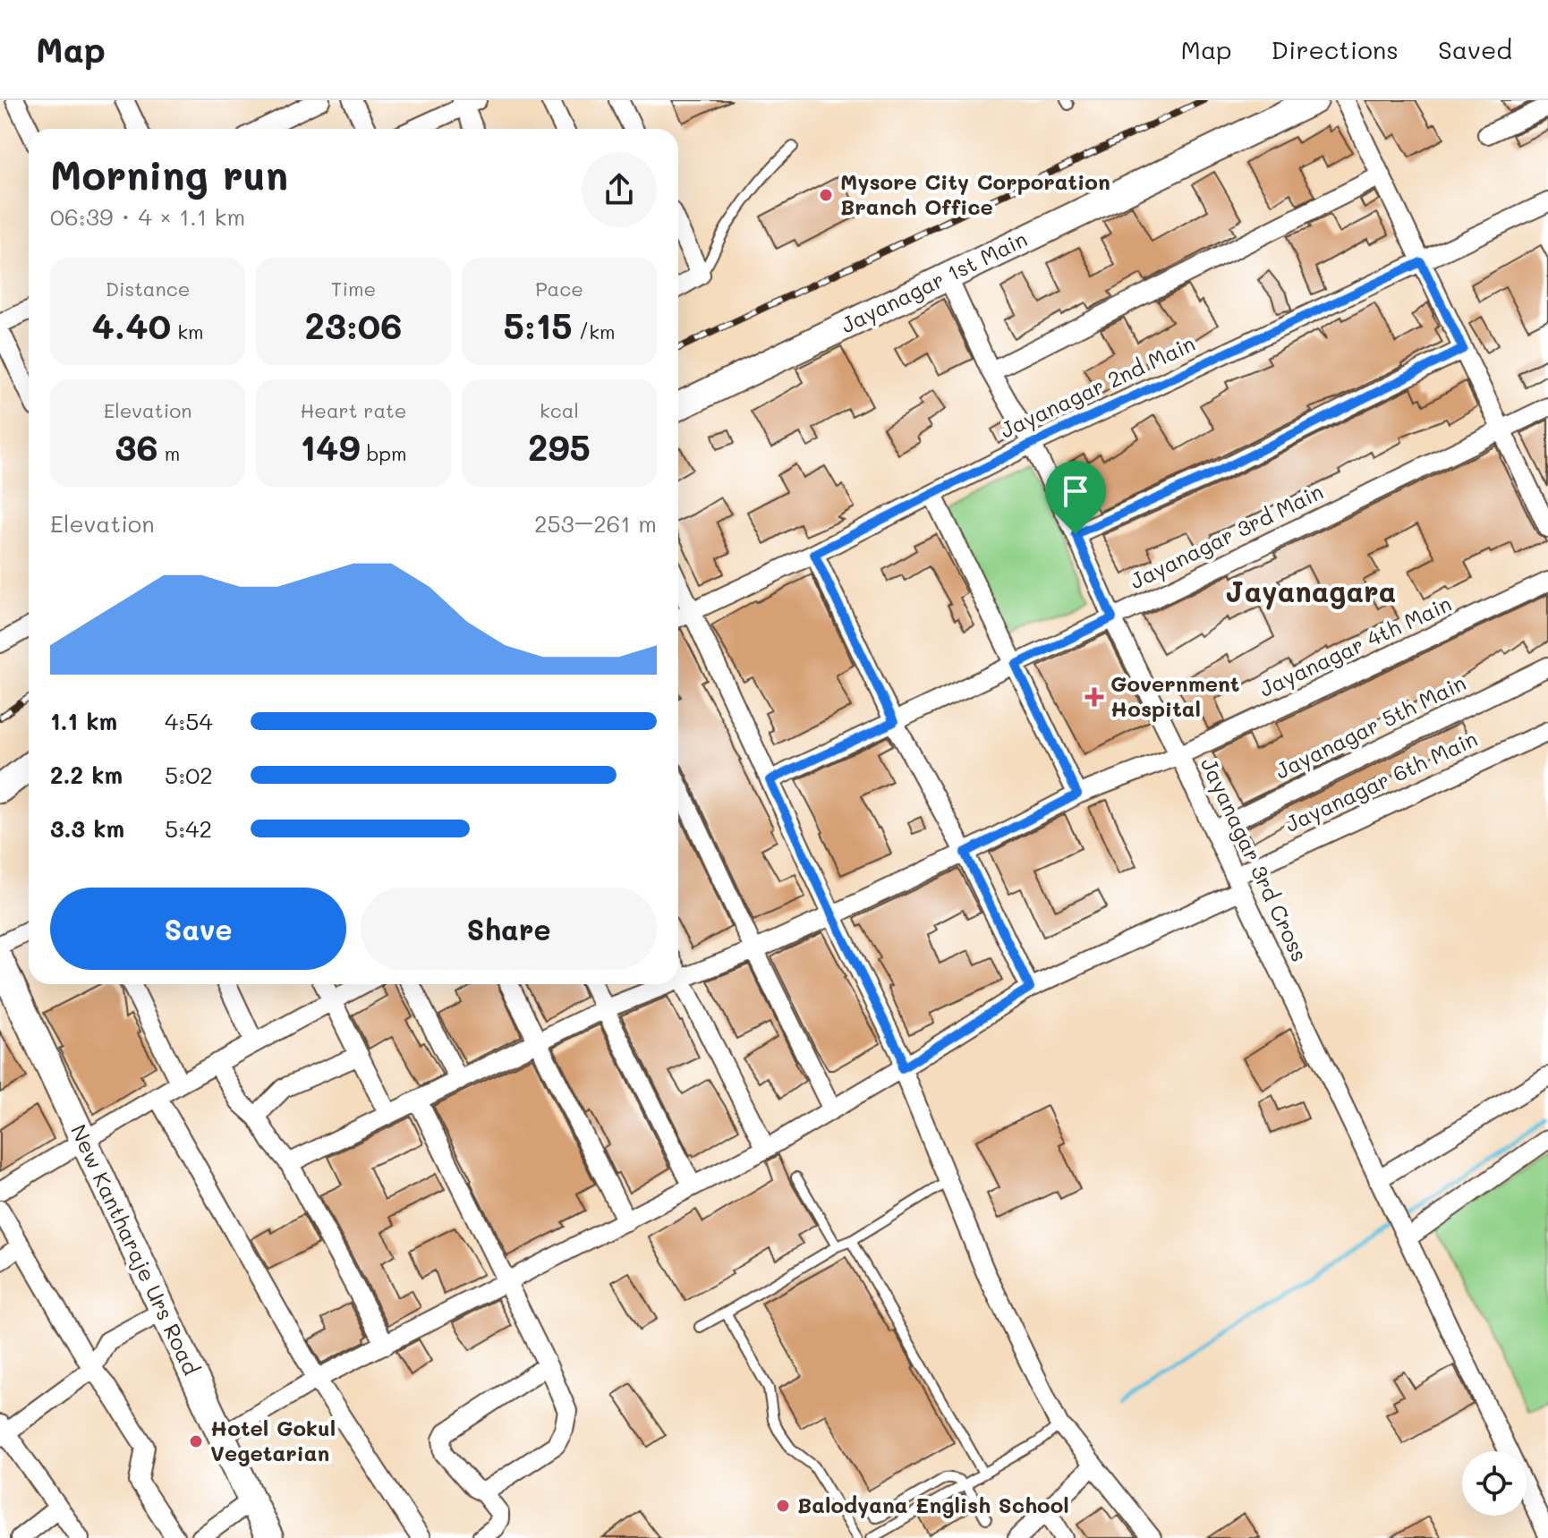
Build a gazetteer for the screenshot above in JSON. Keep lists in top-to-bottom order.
{
  "streets": {
    "street": [
      "Jayanagar 1st Main",
      "Jayanagar 2nd Main",
      "Jayanagar 3rd Main",
      "Jayanagar 4th Main",
      "Jayanagar 5th Main",
      "Jayanagar 6th Main",
      "Jayanagar 3rd Cross",
      "New Kantharaje Urs Road"
    ]
  },
  "crossings": [
    ["Jayanagar 1st Main", "Jayanagar 3rd Cross"],
    ["Jayanagar 2nd Main", "Jayanagar 3rd Cross"],
    ["Jayanagar 3rd Main", "Jayanagar 3rd Cross"],
    ["Jayanagar 4th Main", "Jayanagar 3rd Cross"],
    ["Jayanagar 5th Main", "Jayanagar 3rd Cross"],
    ["Jayanagar 6th Main", "Jayanagar 3rd Cross"],
    ["Jayanagar 6th Main", "New Kantharaje Urs Road"]
  ],
  "districts": ["Jayanagara"],
  "places": {
    "other": ["Mysore City Corporation Branch Office", "Hotel Gokul Vegetarian", "Balodyana English School"],
    "health": ["Government Hospital"]
  },
  "page": {
    "header": "Map",
    "nav": ["Map", "Directions", "Saved"],
    "heading": ["Morning run", "06:39 · 4 × 1.1 km"],
    "stats": [
      ["Distance", "4.40 km"],
      ["Time", "23:06"],
      ["Pace", "5:15 /km"],
      ["Elevation", "36 m"],
      ["Heart rate", "149 bpm"],
      ["kcal", "295"]
    ],
    "chart": ["Elevation", "253–261 m"],
    "list": [
      {
        "name": "1.1 km",
        "note": "4:54"
      },
      {
        "name": "2.2 km",
        "note": "5:02"
      },
      {
        "name": "3.3 km",
        "note": "5:42"
      }
    ],
    "buttons": ["Save", "Share"]
  }
}
